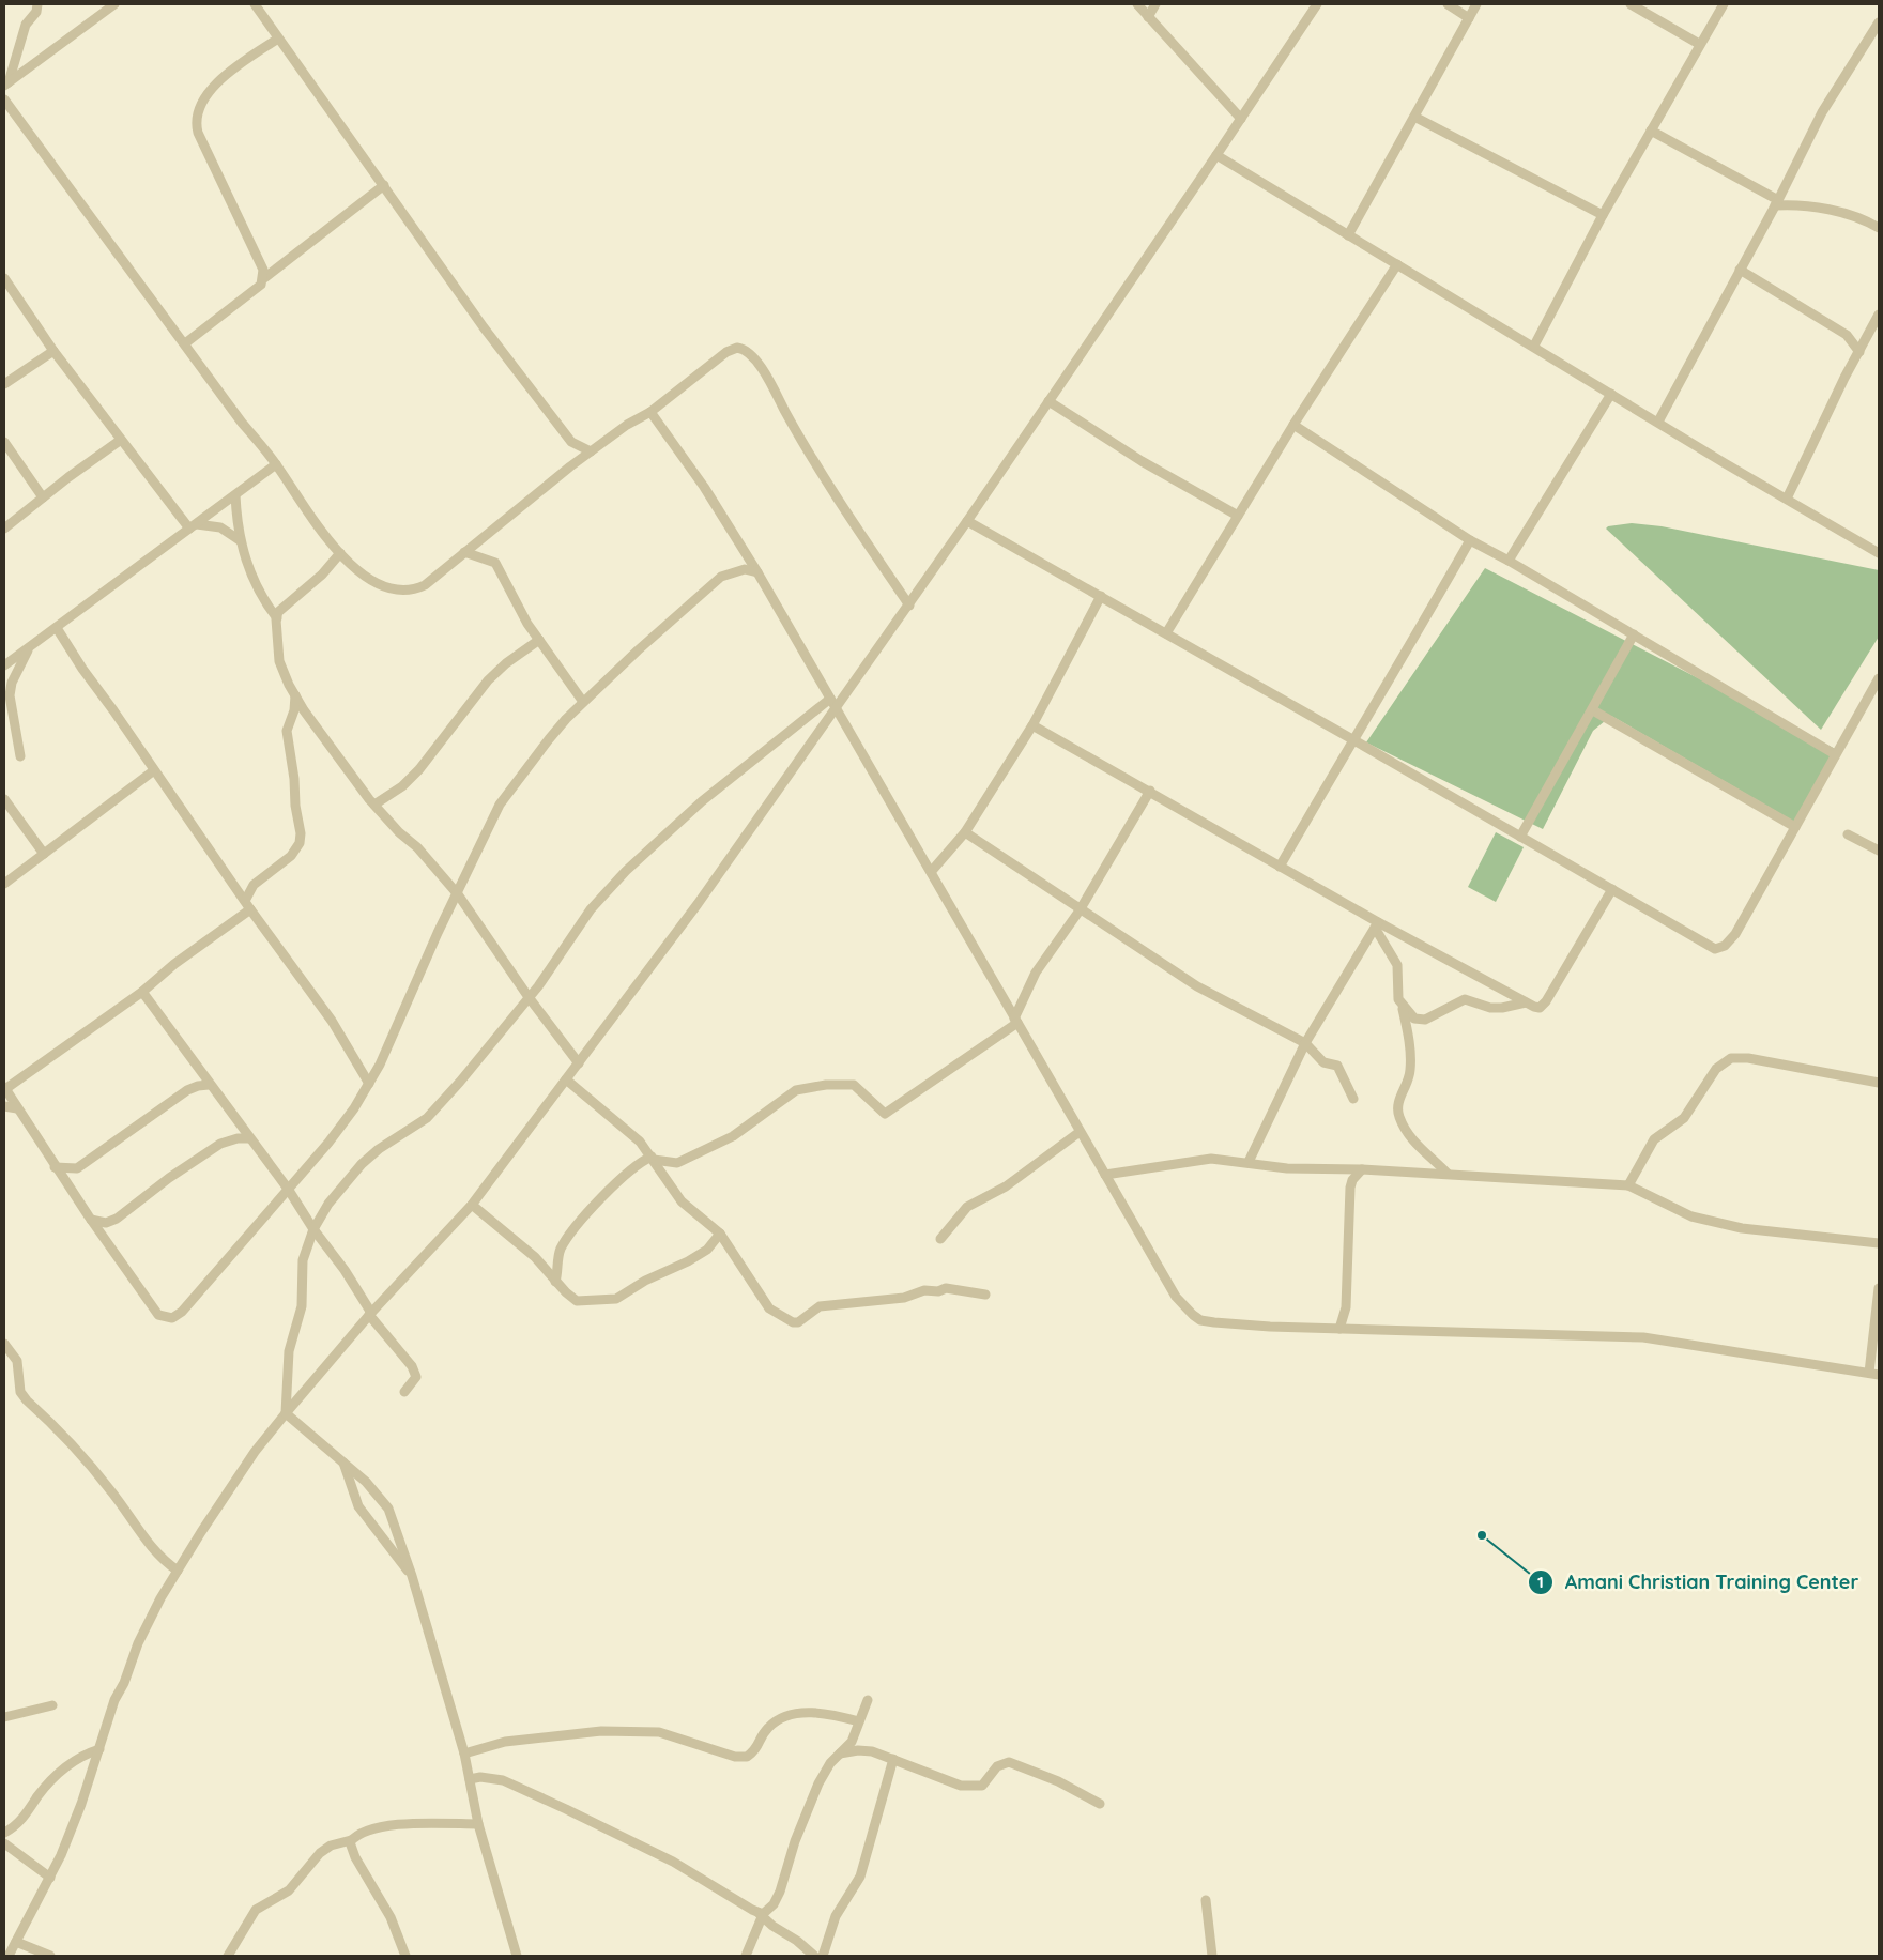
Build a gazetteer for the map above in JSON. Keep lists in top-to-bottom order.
{
  "places": ["Amani Christian Training Center"]
}
